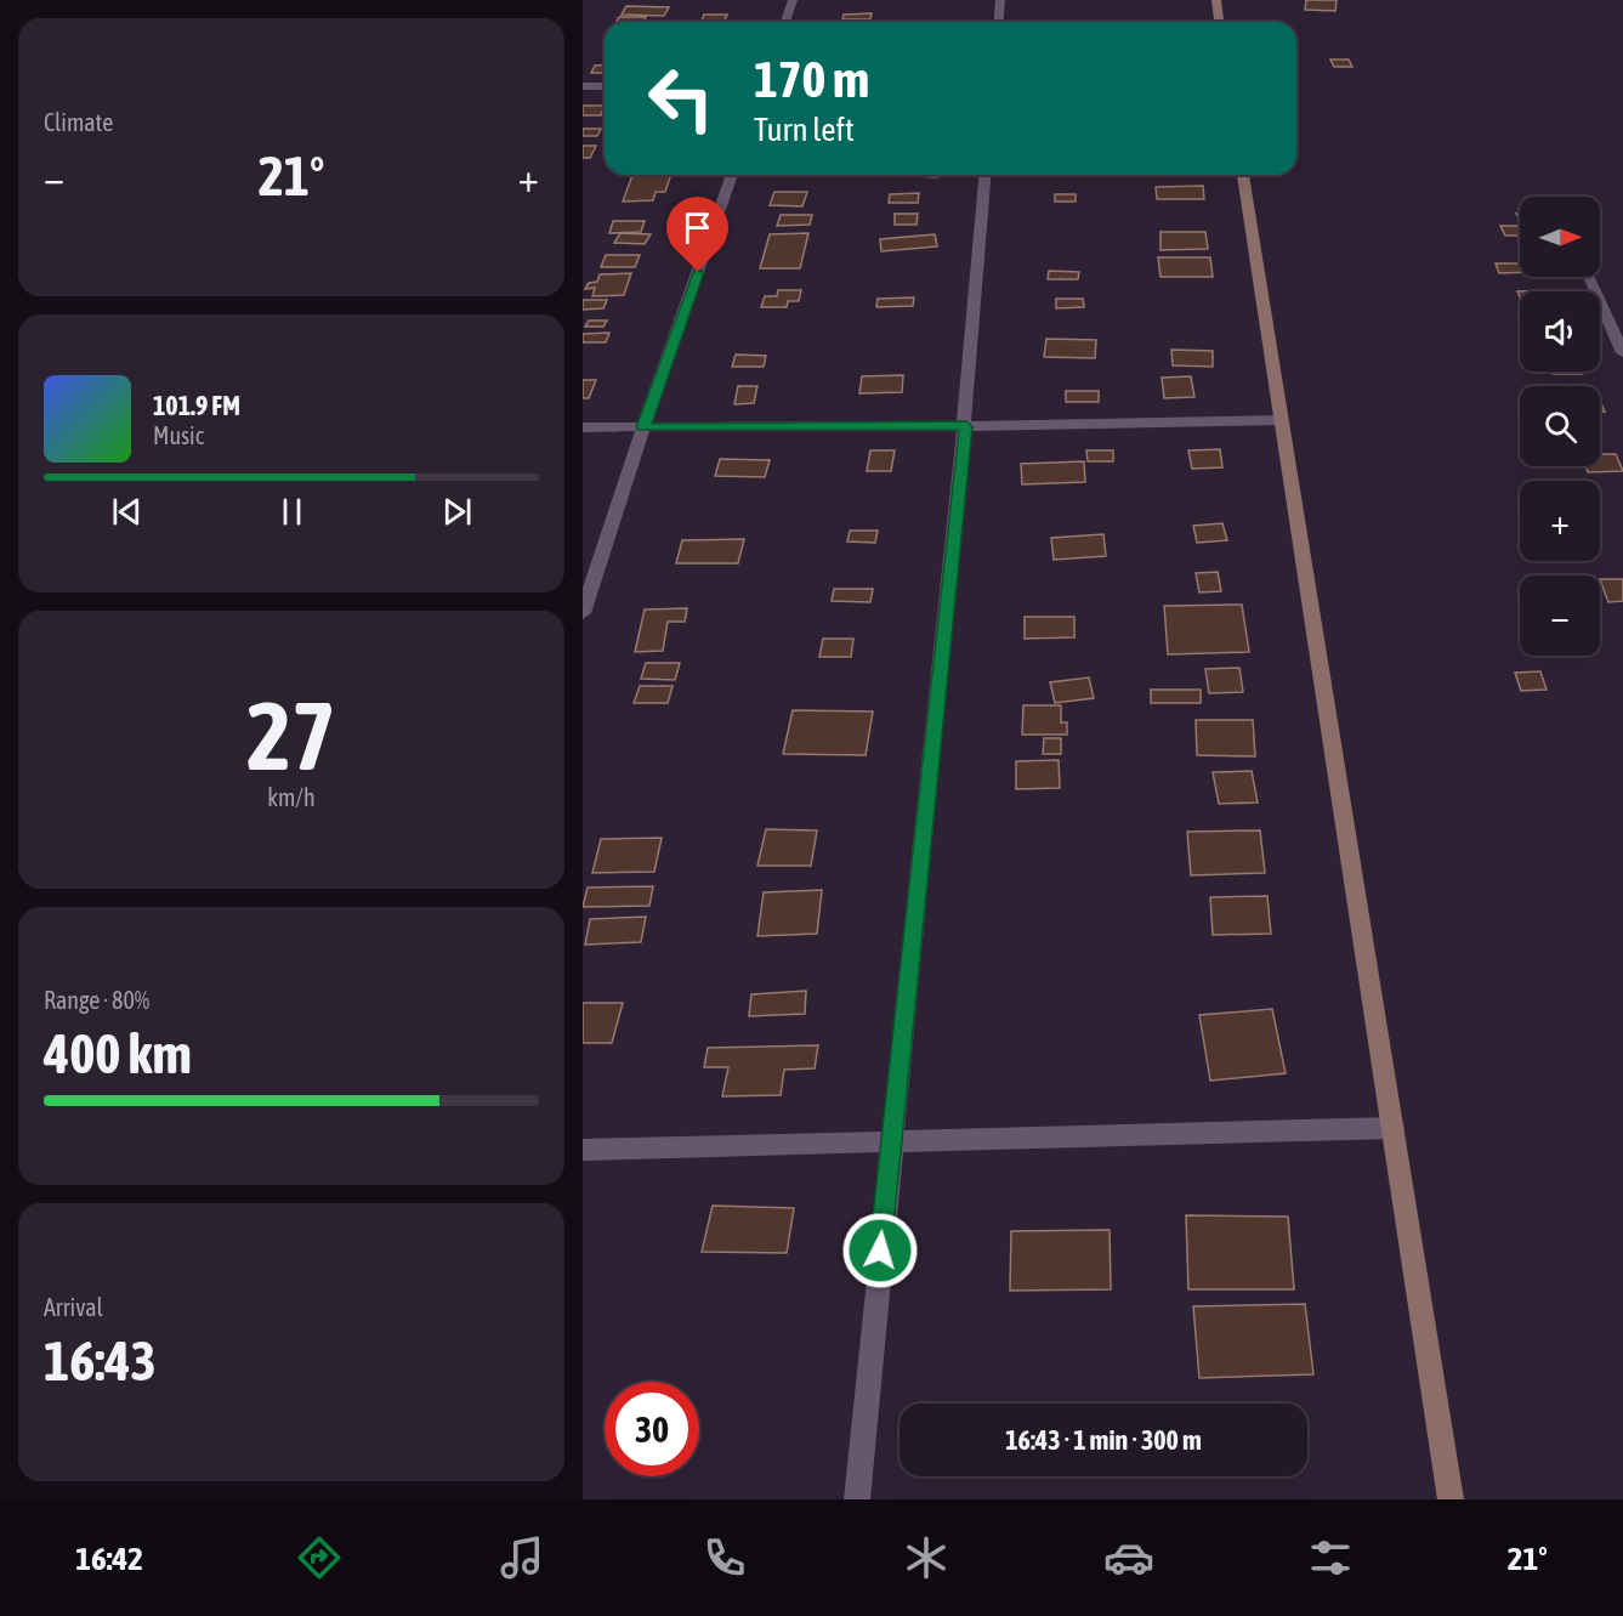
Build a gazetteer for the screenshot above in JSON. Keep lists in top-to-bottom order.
{
  "north": "right",
  "page": {
    "tile": [
      "Climate",
      ["27", "km/h"],
      ["Range · 80%", "400 km"],
      ["Arrival", "16:43"]
    ],
    "turn": ["170 m", "Turn left"],
    "heat": ["−", "21°", "+"],
    "map_buttons": ["+", "−"],
    "song": ["101.9 FM", "Music"],
    "limit": "30",
    "trip": "16:43 · 1 min · 300 m",
    "tabs": ["16:42", "21°"]
  }
}
